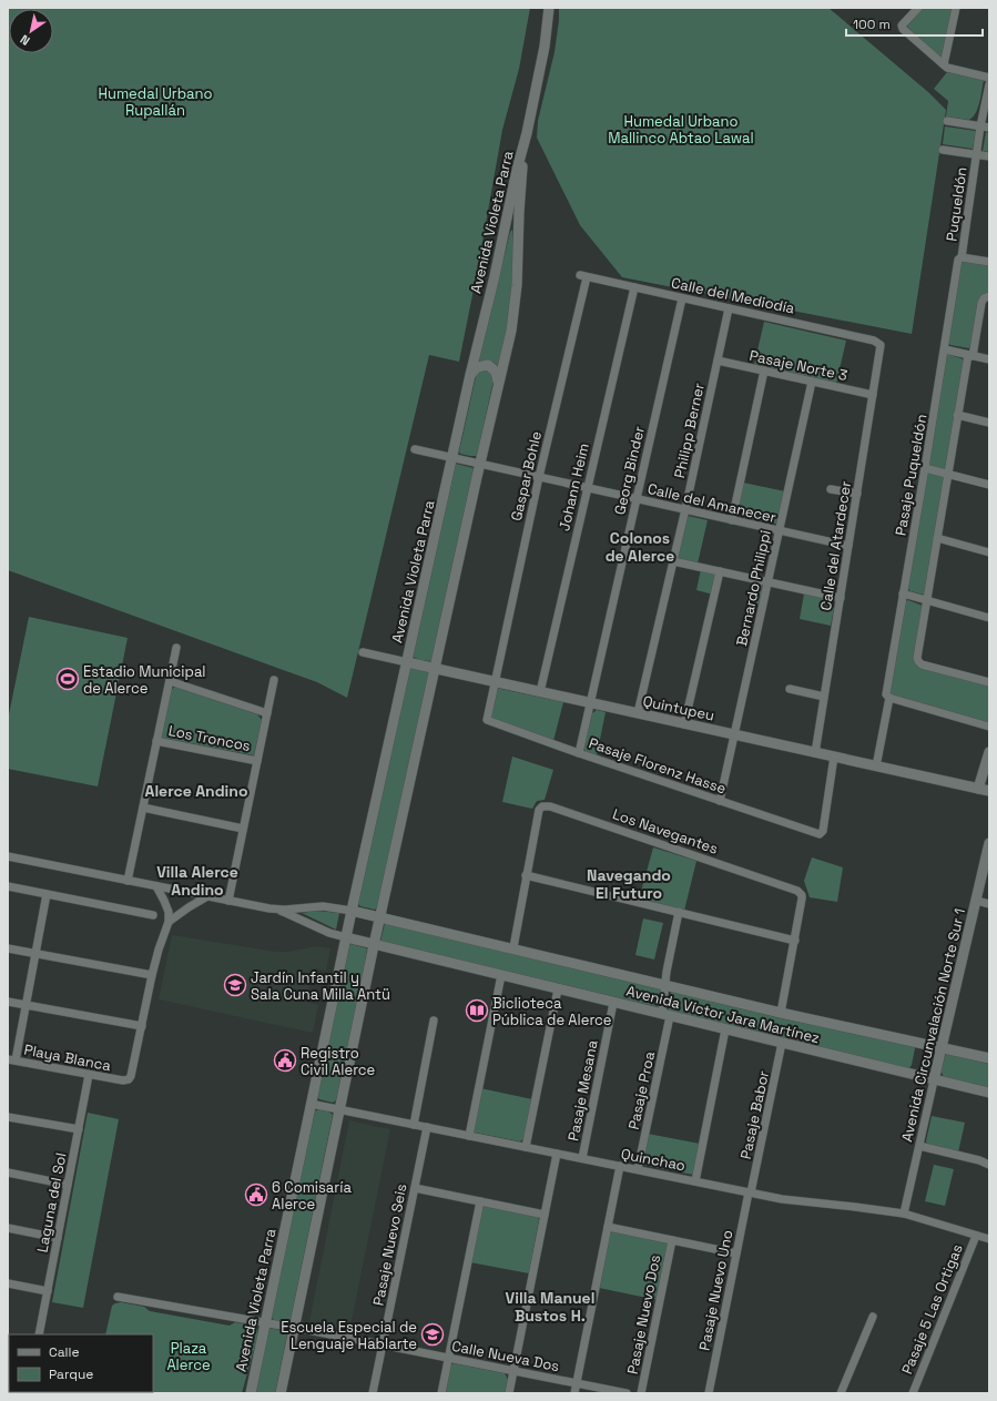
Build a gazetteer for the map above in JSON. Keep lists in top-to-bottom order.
{
  "streets": {
    "main road": [
      "Avenida Violeta Parra",
      "Quintupeu",
      "Avenida Víctor Jara Martínez",
      "Avenida Circunvalación Norte Sur 1"
    ],
    "street": [
      "Puqueldón",
      "Calle del Mediodía",
      "Pasaje Norte 3",
      "Philipp Berner",
      "Georg Binder",
      "Pasaje Puqueldón",
      "Gaspar Bohle",
      "Johann Heim",
      "Calle del Amanecer",
      "Calle del Atardecer",
      "Bernardo Philippi",
      "Los Troncos",
      "Pasaje Florenz Hasse",
      "Los Navegantes",
      "Playa Blanca",
      "Pasaje Mesana",
      "Pasaje Proa",
      "Pasaje Babor",
      "Quinchao",
      "Laguna del Sol",
      "Pasaje Nuevo Seis",
      "Pasaje Nuevo Uno",
      "Pasaje 5 Las Ortigas",
      "Pasaje Nuevo Dos",
      "Calle Nueva Dos"
    ]
  },
  "crossings": [
    ["Puqueldón", "Pasaje Puqueldón"],
    ["Avenida Violeta Parra", "Calle del Amanecer"],
    ["Avenida Violeta Parra", "Quintupeu"],
    ["Avenida Violeta Parra", "Avenida Víctor Jara Martínez"],
    ["Avenida Violeta Parra", "Quinchao"],
    ["Avenida Violeta Parra", "Calle Nueva Dos"],
    ["Calle del Mediodía", "Philipp Berner"],
    ["Calle del Mediodía", "Georg Binder"],
    ["Calle del Mediodía", "Gaspar Bohle"],
    ["Calle del Mediodía", "Johann Heim"],
    ["Calle del Mediodía", "Calle del Atardecer"],
    ["Pasaje Norte 3", "Philipp Berner"],
    ["Pasaje Norte 3", "Calle del Atardecer"],
    ["Pasaje Norte 3", "Bernardo Philippi"],
    ["Philipp Berner", "Calle del Amanecer"],
    ["Philipp Berner", "Quintupeu"],
    ["Georg Binder", "Calle del Amanecer"],
    ["Georg Binder", "Quintupeu"],
    ["Georg Binder", "Pasaje Florenz Hasse"],
    ["Gaspar Bohle", "Calle del Amanecer"],
    ["Gaspar Bohle", "Quintupeu"],
    ["Gaspar Bohle", "Pasaje Florenz Hasse"],
    ["Johann Heim", "Calle del Amanecer"],
    ["Johann Heim", "Quintupeu"],
    ["Calle del Amanecer", "Calle del Atardecer"],
    ["Calle del Amanecer", "Bernardo Philippi"],
    ["Calle del Atardecer", "Quintupeu"],
    ["Bernardo Philippi", "Quintupeu"],
    ["Bernardo Philippi", "Pasaje Florenz Hasse"],
    ["Quintupeu", "Pasaje Florenz Hasse"],
    ["Los Navegantes", "Avenida Víctor Jara Martínez"],
    ["Avenida Víctor Jara Martínez", "Avenida Circunvalación Norte Sur 1"],
    ["Avenida Víctor Jara Martínez", "Pasaje Mesana"],
    ["Avenida Víctor Jara Martínez", "Pasaje Proa"],
    ["Avenida Víctor Jara Martínez", "Pasaje Babor"],
    ["Avenida Circunvalación Norte Sur 1", "Quinchao"],
    ["Playa Blanca", "Laguna del Sol"],
    ["Pasaje Mesana", "Quinchao"],
    ["Pasaje Proa", "Quinchao"],
    ["Pasaje Babor", "Quinchao"],
    ["Pasaje Babor", "Pasaje Nuevo Uno"],
    ["Quinchao", "Pasaje Nuevo Seis"],
    ["Quinchao", "Pasaje Nuevo Uno"],
    ["Quinchao", "Pasaje 5 Las Ortigas"],
    ["Pasaje Nuevo Seis", "Calle Nueva Dos"]
  ],
  "districts": [
    "Colonos de Alerce",
    "Alerce Andino",
    "Villa Alerce Andino",
    "Navegando El Futuro",
    "Villa Manuel Bustos H."
  ],
  "parks": ["Humedal Urbano Rupallán", "Humedal Urbano Mallinco Abtao Lawal", "Plaza Alerce"],
  "places": {
    "sports": ["Estadio Municipal de Alerce"],
    "school or university": ["Jardín Infantil y Sala Cuna Milla Antü", "Escuela Especial de Lenguaje Hablarte"],
    "library": ["Biclioteca Pública de Alerce"],
    "public building": ["Registro Civil Alerce", "6 Comisaría Alerce"]
  },
  "legend": ["Calle", "Parque"],
  "scale_bar": "100 m",
  "north": "bottom left"
}
